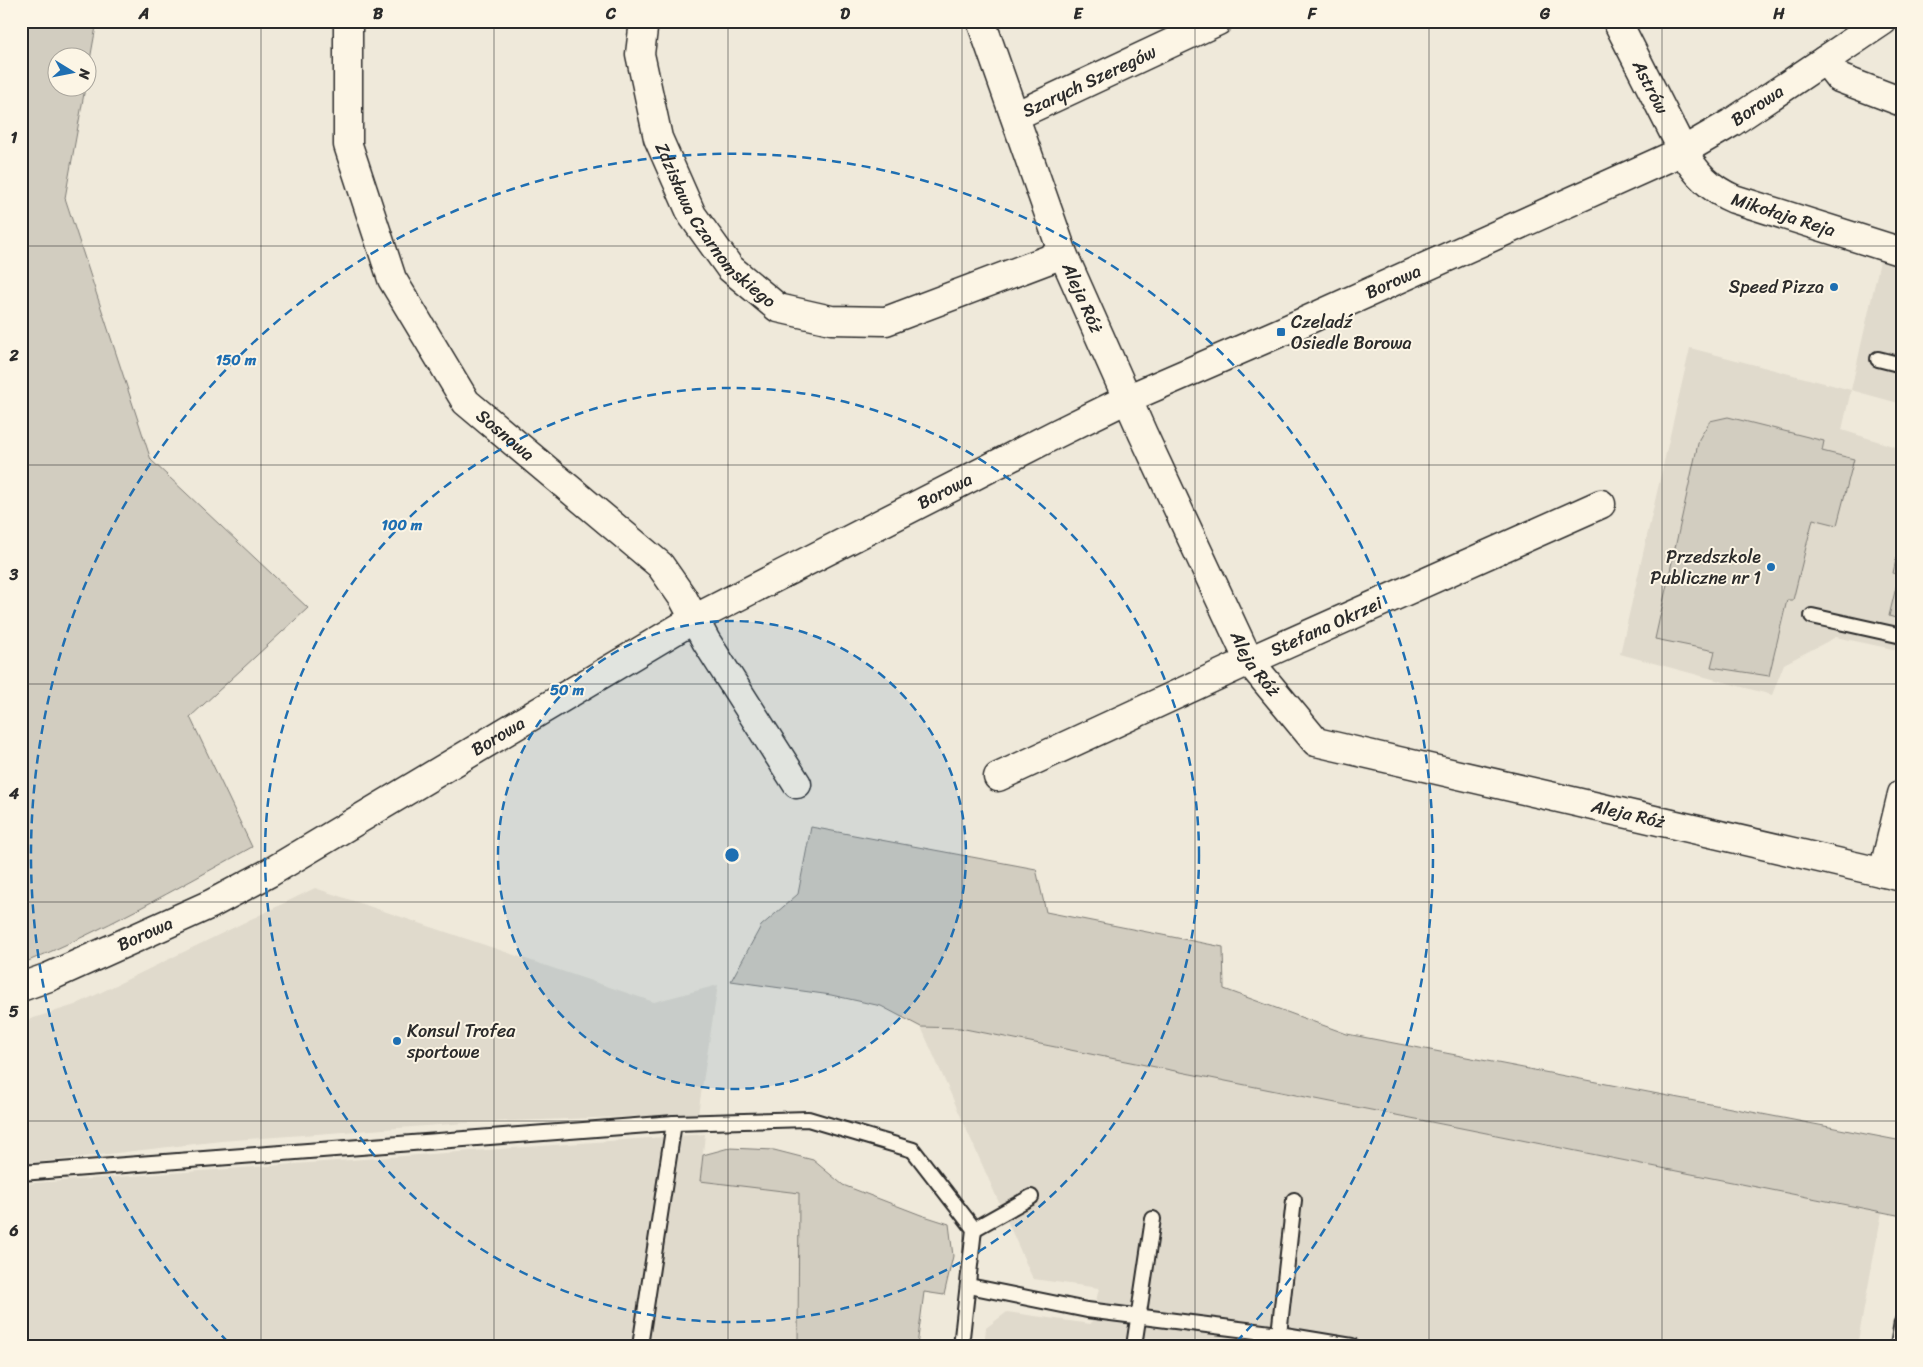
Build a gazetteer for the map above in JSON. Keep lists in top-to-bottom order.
{
  "streets": {
    "street": [
      "Szarych Szeregów",
      "Astrów",
      "Borowa",
      "Mikołaja Reja",
      "Zdzisława Czarnomskiego",
      "Aleja Róż",
      "Sosnowa",
      "Stefana Okrzei"
    ]
  },
  "crossings": [
    ["Szarych Szeregów", "Aleja Róż"],
    ["Astrów", "Borowa"],
    ["Astrów", "Mikołaja Reja"],
    ["Borowa", "Mikołaja Reja"],
    ["Borowa", "Aleja Róż"],
    ["Borowa", "Sosnowa"],
    ["Zdzisława Czarnomskiego", "Aleja Róż"],
    ["Aleja Róż", "Stefana Okrzei"]
  ],
  "places": {
    "other": ["Speed Pizza", "Przedszkole Publiczne nr 1", "Konsul Trofea sportowe"],
    "transit": ["Czeladź Osiedle Borowa"]
  },
  "north": "right",
  "grid": {
    "columns": [
      "A",
      "B",
      "C",
      "D",
      "E",
      "F",
      "G",
      "H"
    ],
    "rows": [
      "1",
      "2",
      "3",
      "4",
      "5",
      "6"
    ]
  },
  "rings": ["150 m", "100 m", "50 m"]
}
